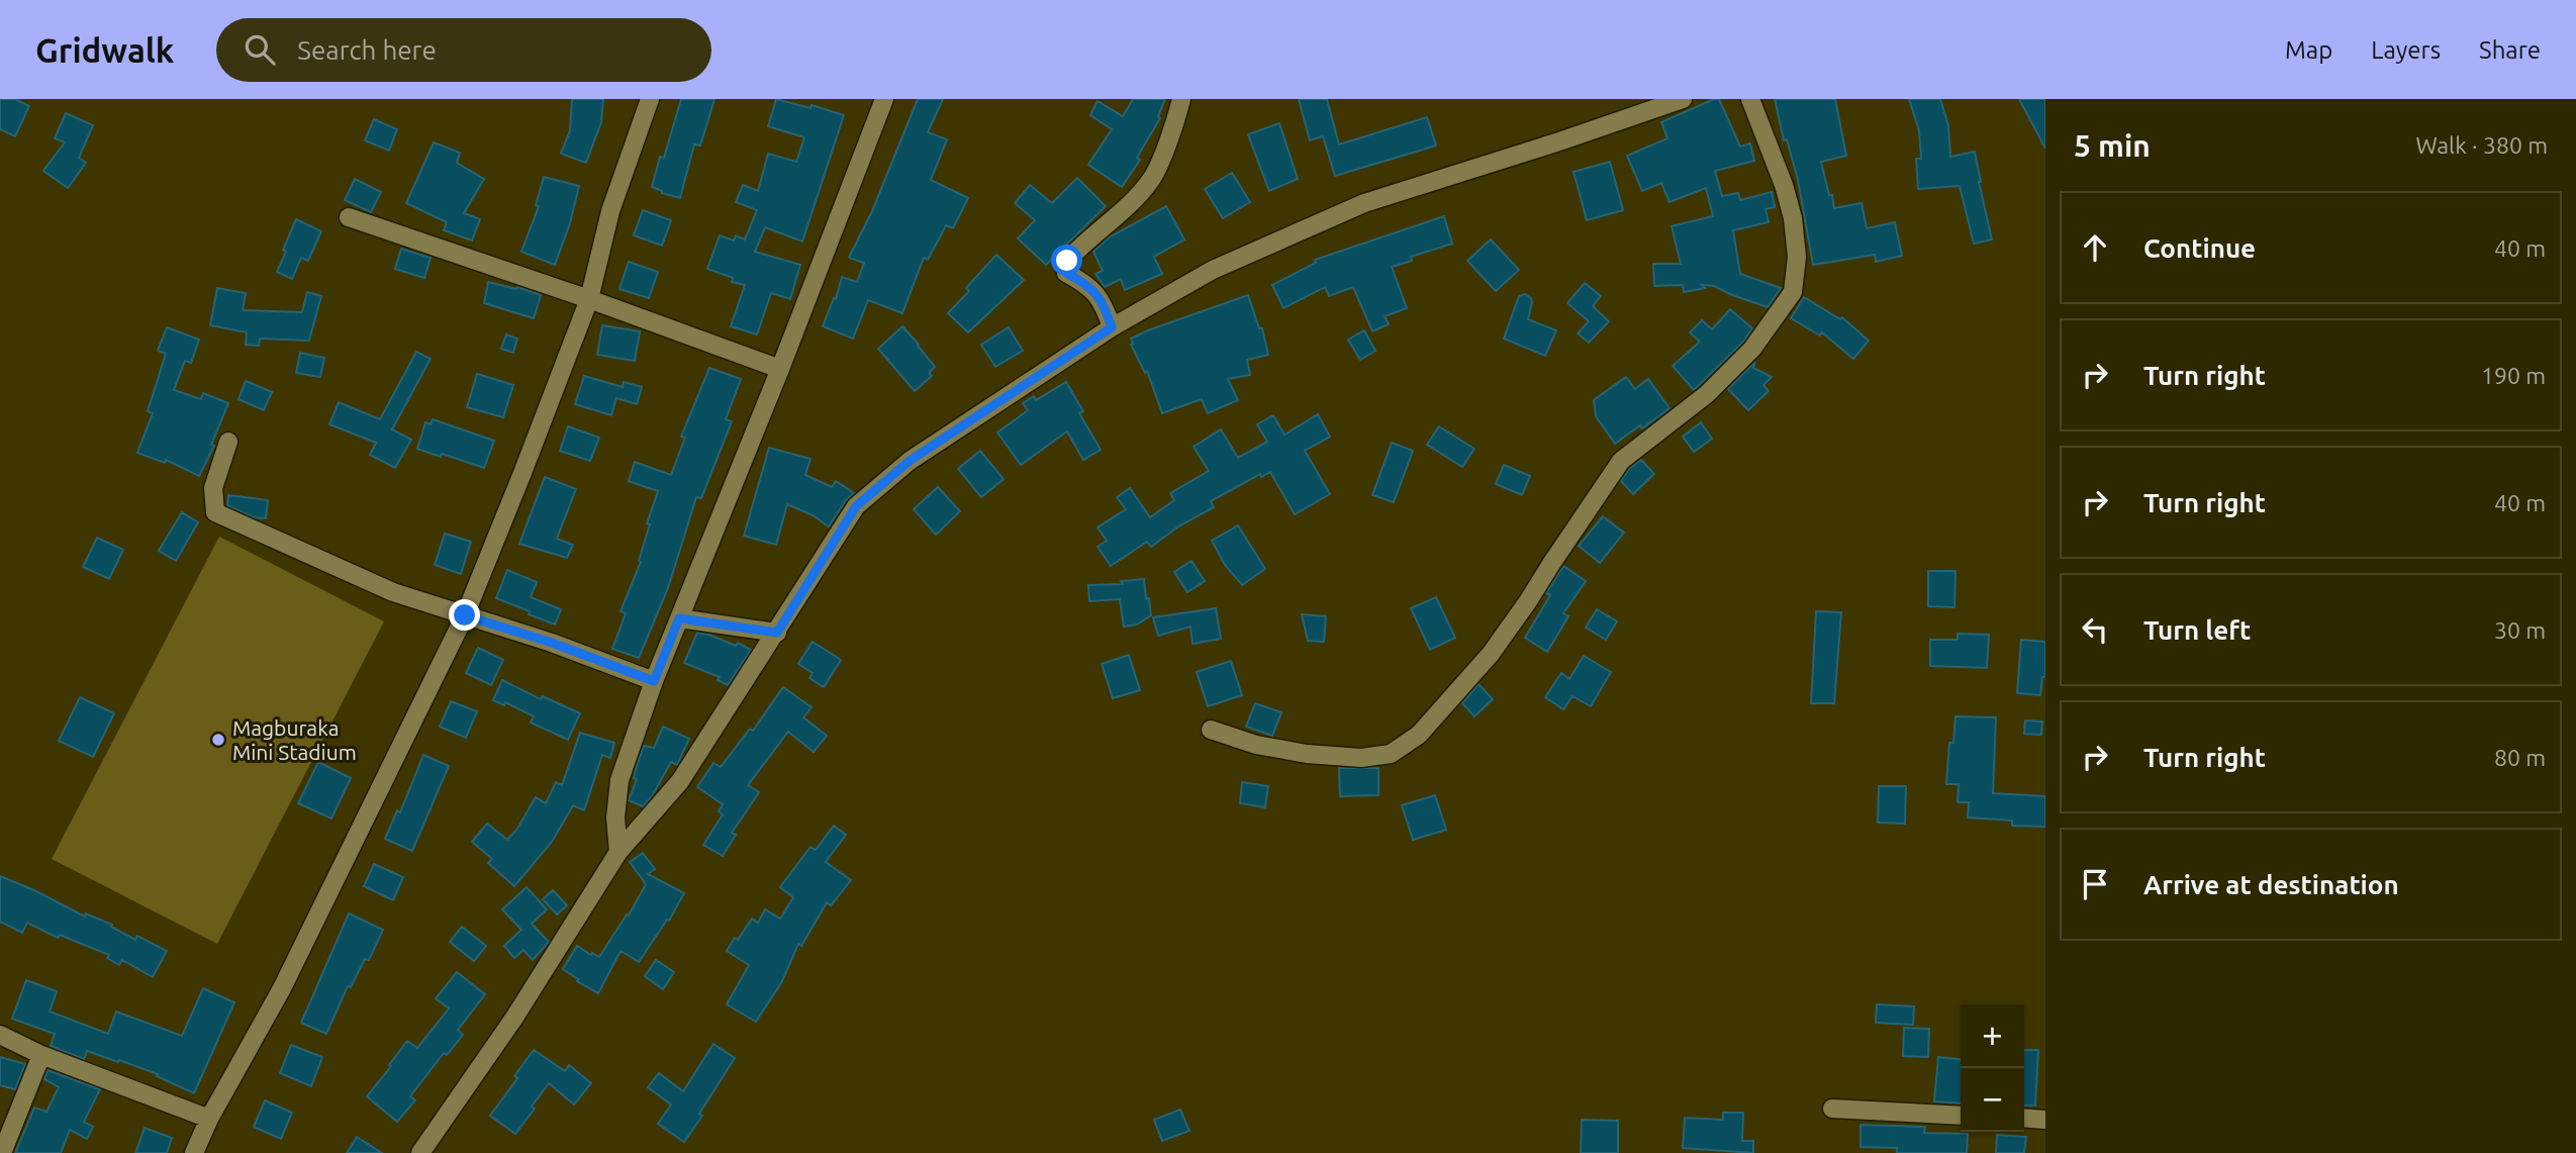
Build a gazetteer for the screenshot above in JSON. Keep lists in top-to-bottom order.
{
  "places": ["Magburaka Mini Stadium"],
  "page": {
    "header": "Gridwalk",
    "search": "Search here",
    "nav": ["Map", "Layers", "Share"],
    "heading": ["5 min", "Walk · 380 m"],
    "list": [
      ["Continue", "40 m"],
      ["Turn right", "190 m"],
      ["Turn right", "40 m"],
      ["Turn left", "30 m"],
      ["Turn right", "80 m"],
      "Arrive at destination"
    ],
    "map_buttons": ["+", "−"]
  }
}
